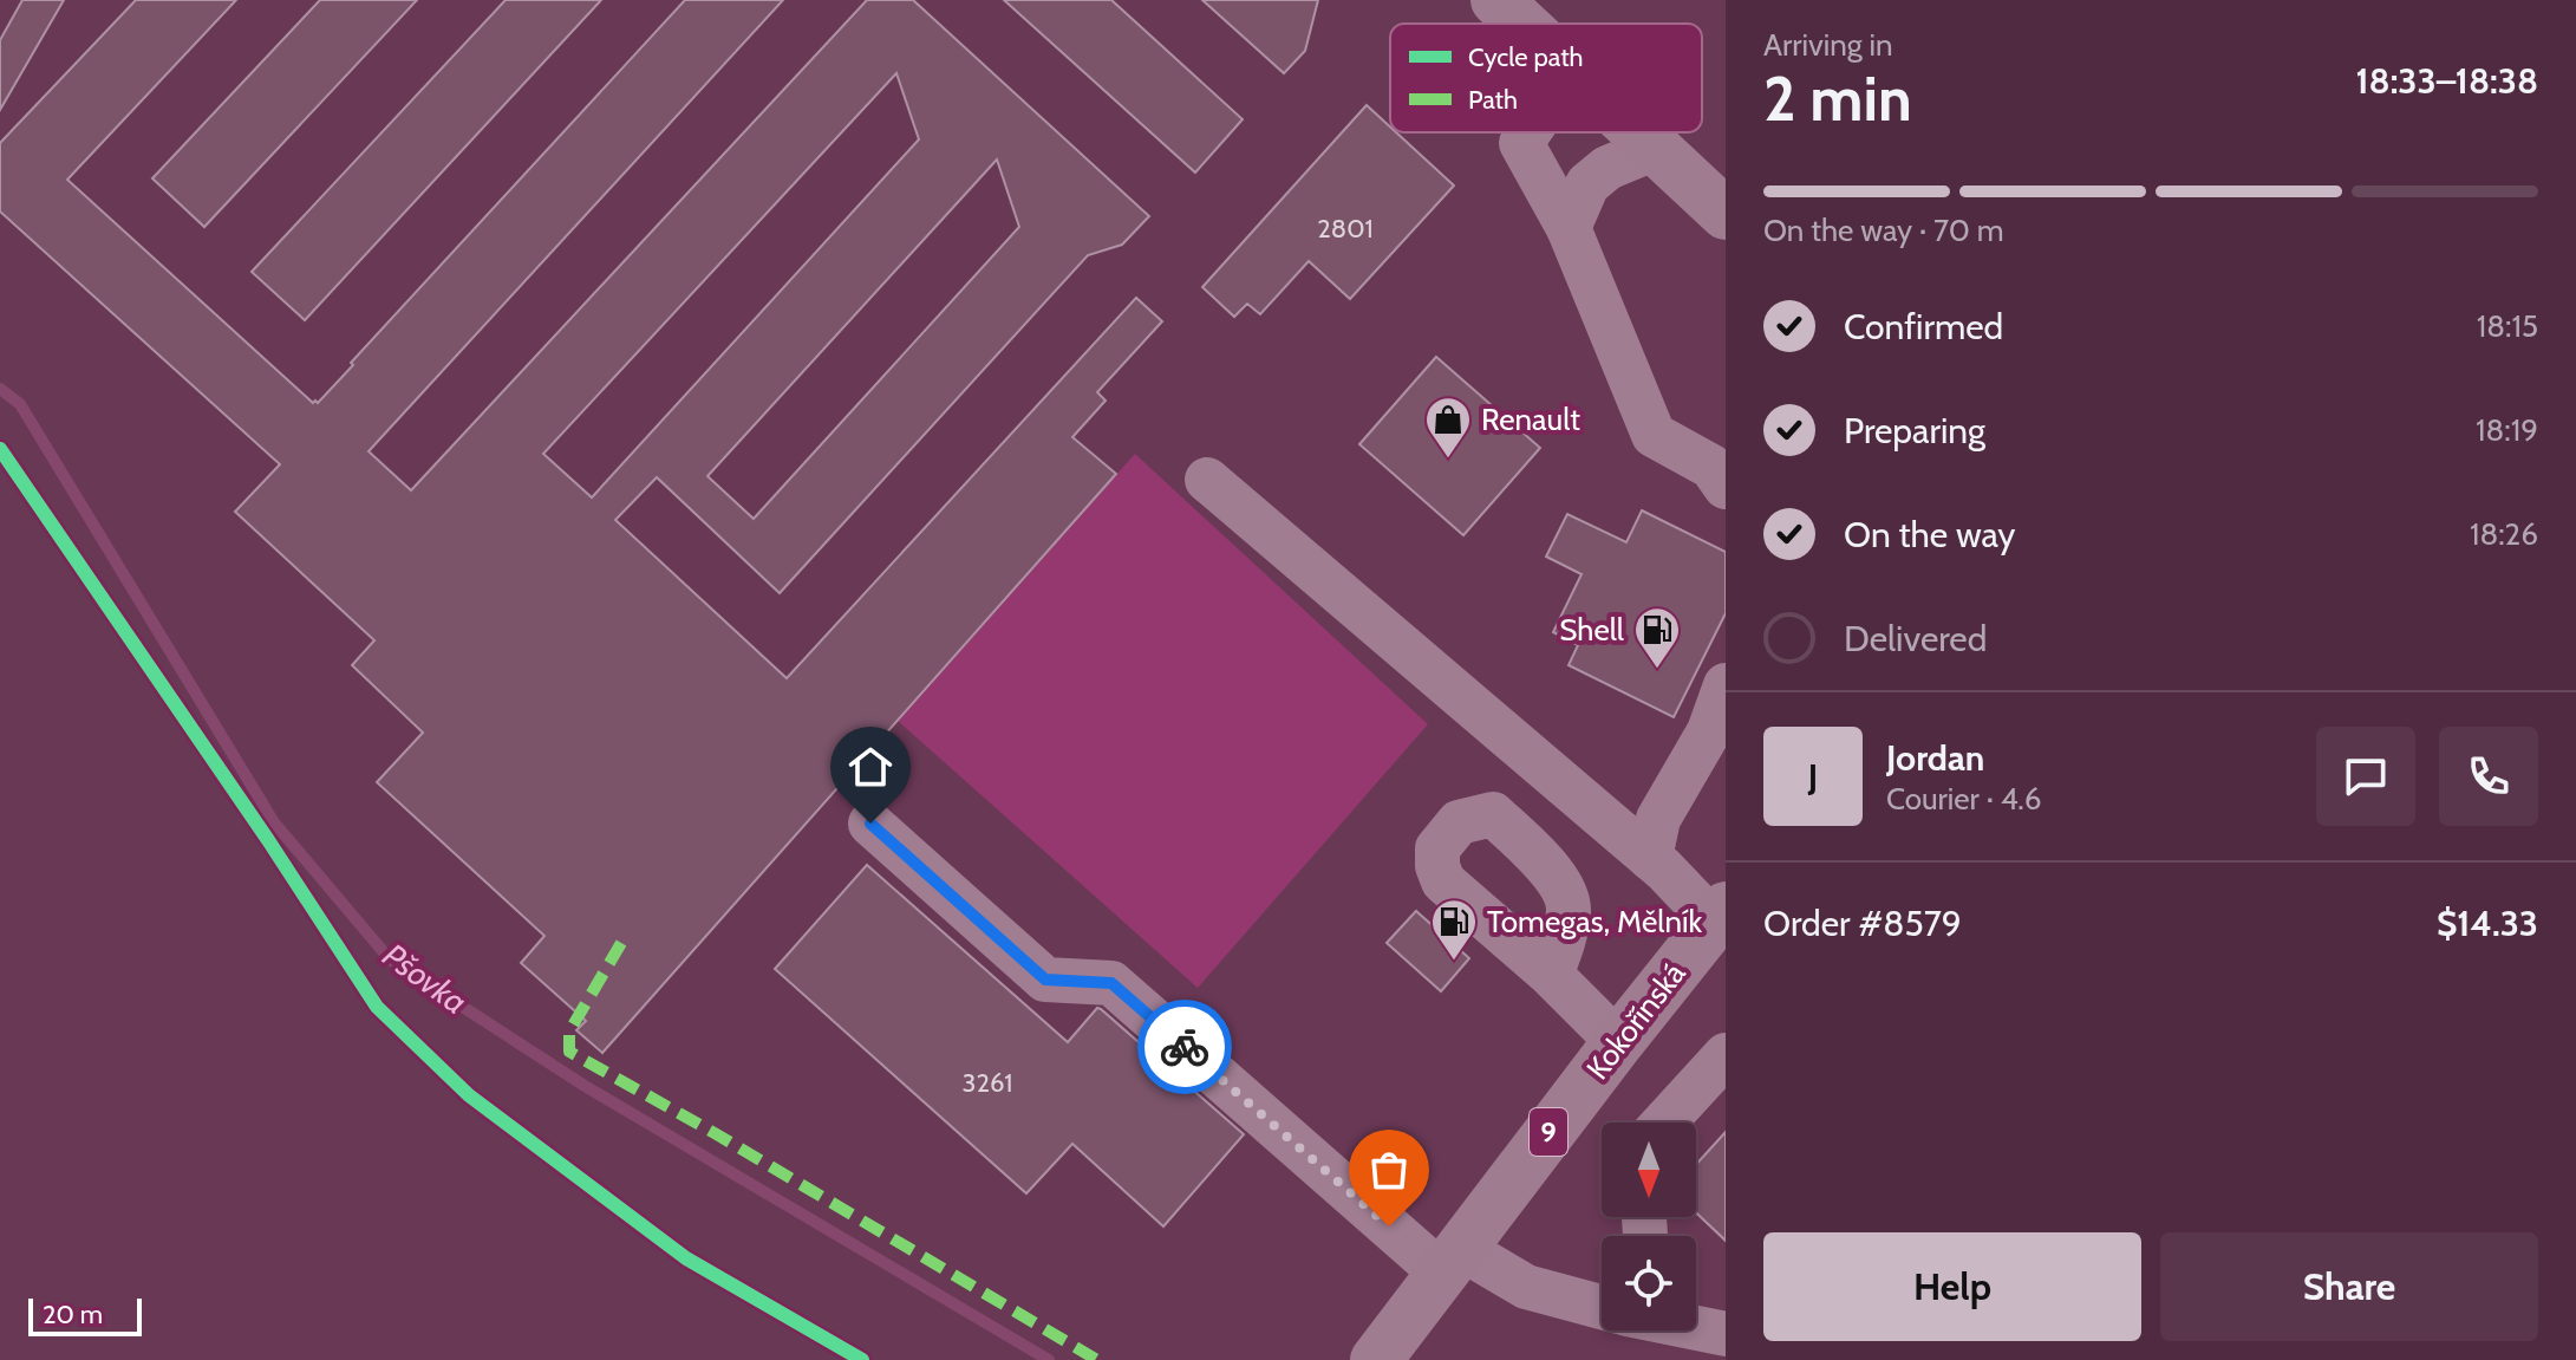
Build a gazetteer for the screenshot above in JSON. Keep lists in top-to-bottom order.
{
  "streets": {
    "main road": ["Kokořínská", "9"]
  },
  "water": ["Pšovka"],
  "places": {
    "shop": ["Renault"],
    "fuel station": ["Shell", "Tomegas, Mělník"]
  },
  "house_numbers": ["2801", "3261"],
  "legend": ["Cycle path", "Path"],
  "scale_bar": "20 m",
  "north": "bottom",
  "page": {
    "heading": ["2 min", "Arriving in", "18:33–18:38"],
    "panel": [
      "Jordan",
      "Courier · 4.6",
      "Order #8579",
      "$14.33"
    ],
    "bar": "On the way · 70 m",
    "list": [
      ["Confirmed", "18:15"],
      ["Preparing", "18:19"],
      ["On the way", "18:26"],
      "Delivered"
    ],
    "round": "J",
    "buttons": ["Help", "Share"],
    "scale": "20 m"
  }
}
